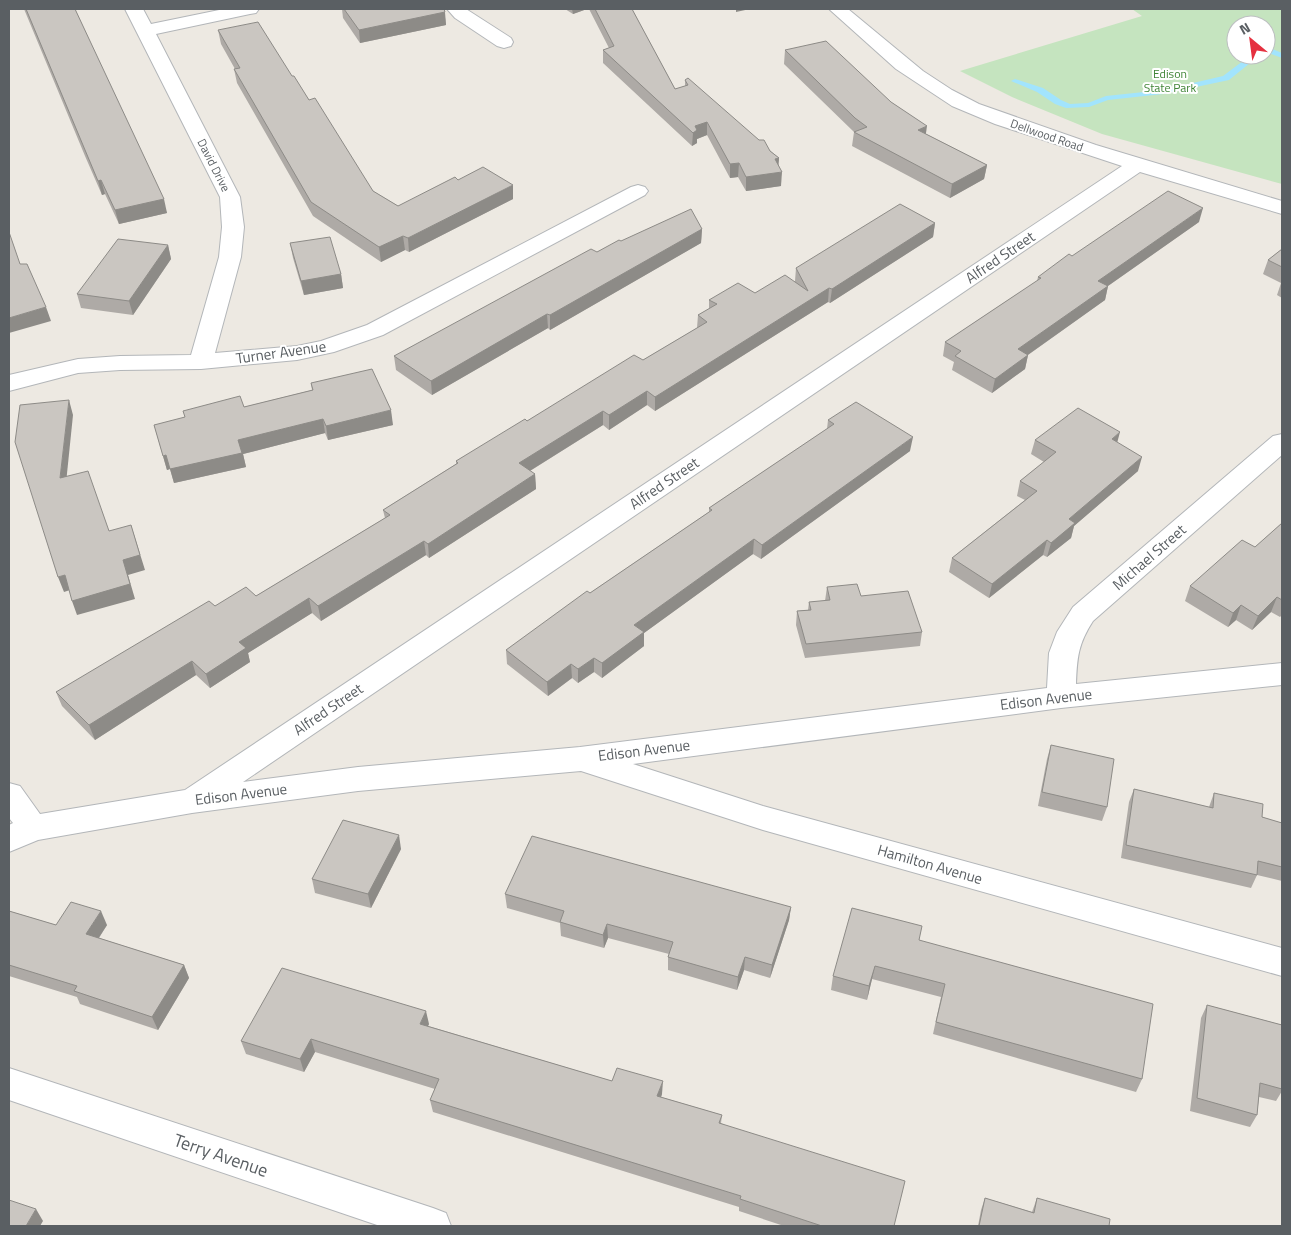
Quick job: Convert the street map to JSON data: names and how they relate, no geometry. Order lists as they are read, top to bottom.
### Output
{
  "streets": {
    "street": [
      "Dellwood Road",
      "David Drive",
      "Alfred Street",
      "Turner Avenue",
      "Michael Street",
      "Edison Avenue",
      "Hamilton Avenue",
      "Terry Avenue"
    ]
  },
  "crossings": [
    ["Dellwood Road", "Alfred Street"],
    ["David Drive", "Turner Avenue"],
    ["Alfred Street", "Edison Avenue"],
    ["Michael Street", "Edison Avenue"],
    ["Edison Avenue", "Hamilton Avenue"]
  ],
  "parks": ["Edison State Park"],
  "north": "top left"
}
